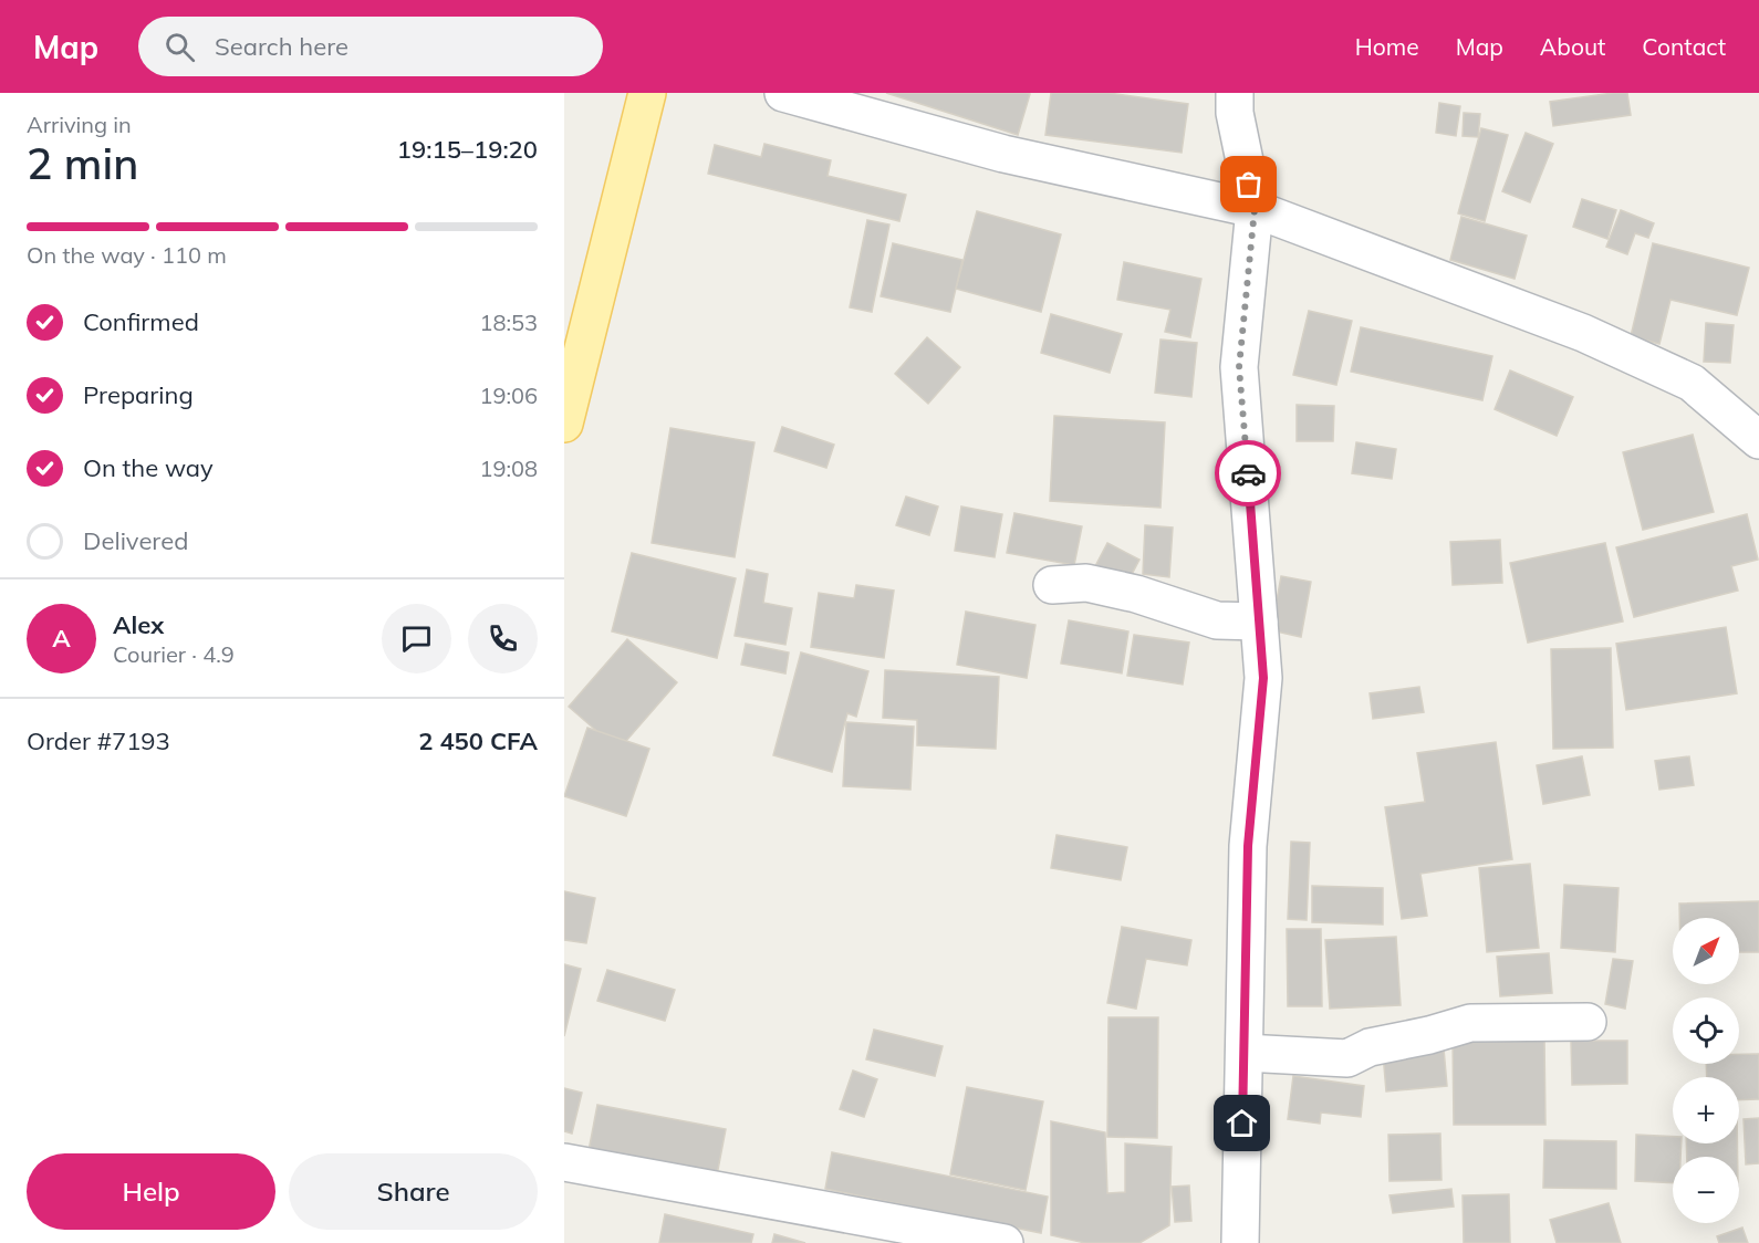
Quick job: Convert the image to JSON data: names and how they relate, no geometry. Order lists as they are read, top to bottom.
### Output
{
  "north": "top right",
  "page": {
    "header": "Map",
    "search": "Search here",
    "nav": [
      "Home",
      "Map",
      "About",
      "Contact"
    ],
    "heading": ["2 min", "Arriving in", "19:15–19:20"],
    "panel": [
      "Alex",
      "Courier · 4.9",
      "Order #7193",
      "2 450 CFA"
    ],
    "bar": "On the way · 110 m",
    "list": [
      ["Confirmed", "18:53"],
      ["Preparing", "19:06"],
      ["On the way", "19:08"],
      "Delivered"
    ],
    "round": "A",
    "map_buttons": ["+", "−"],
    "buttons": ["Help", "Share"]
  }
}
